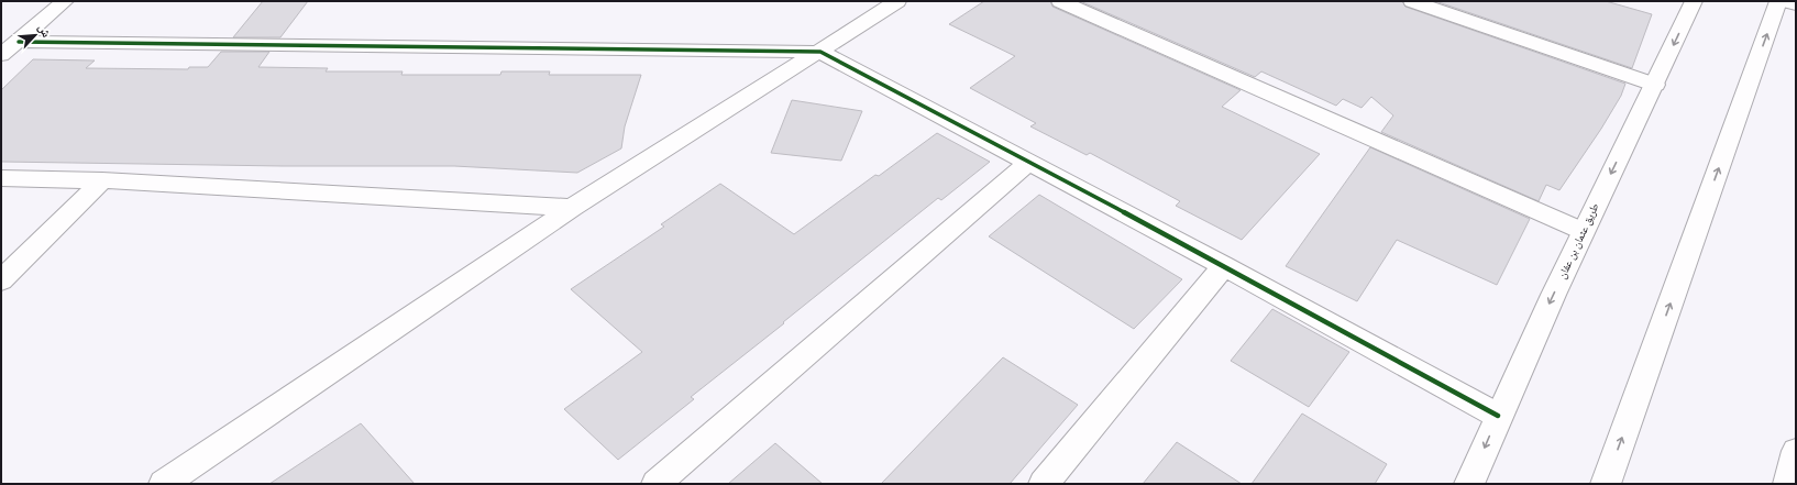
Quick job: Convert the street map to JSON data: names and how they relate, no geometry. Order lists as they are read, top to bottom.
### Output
{
  "streets": {
    "street": ["طريق عثمان بن عفان"]
  },
  "north": "top right"
}
